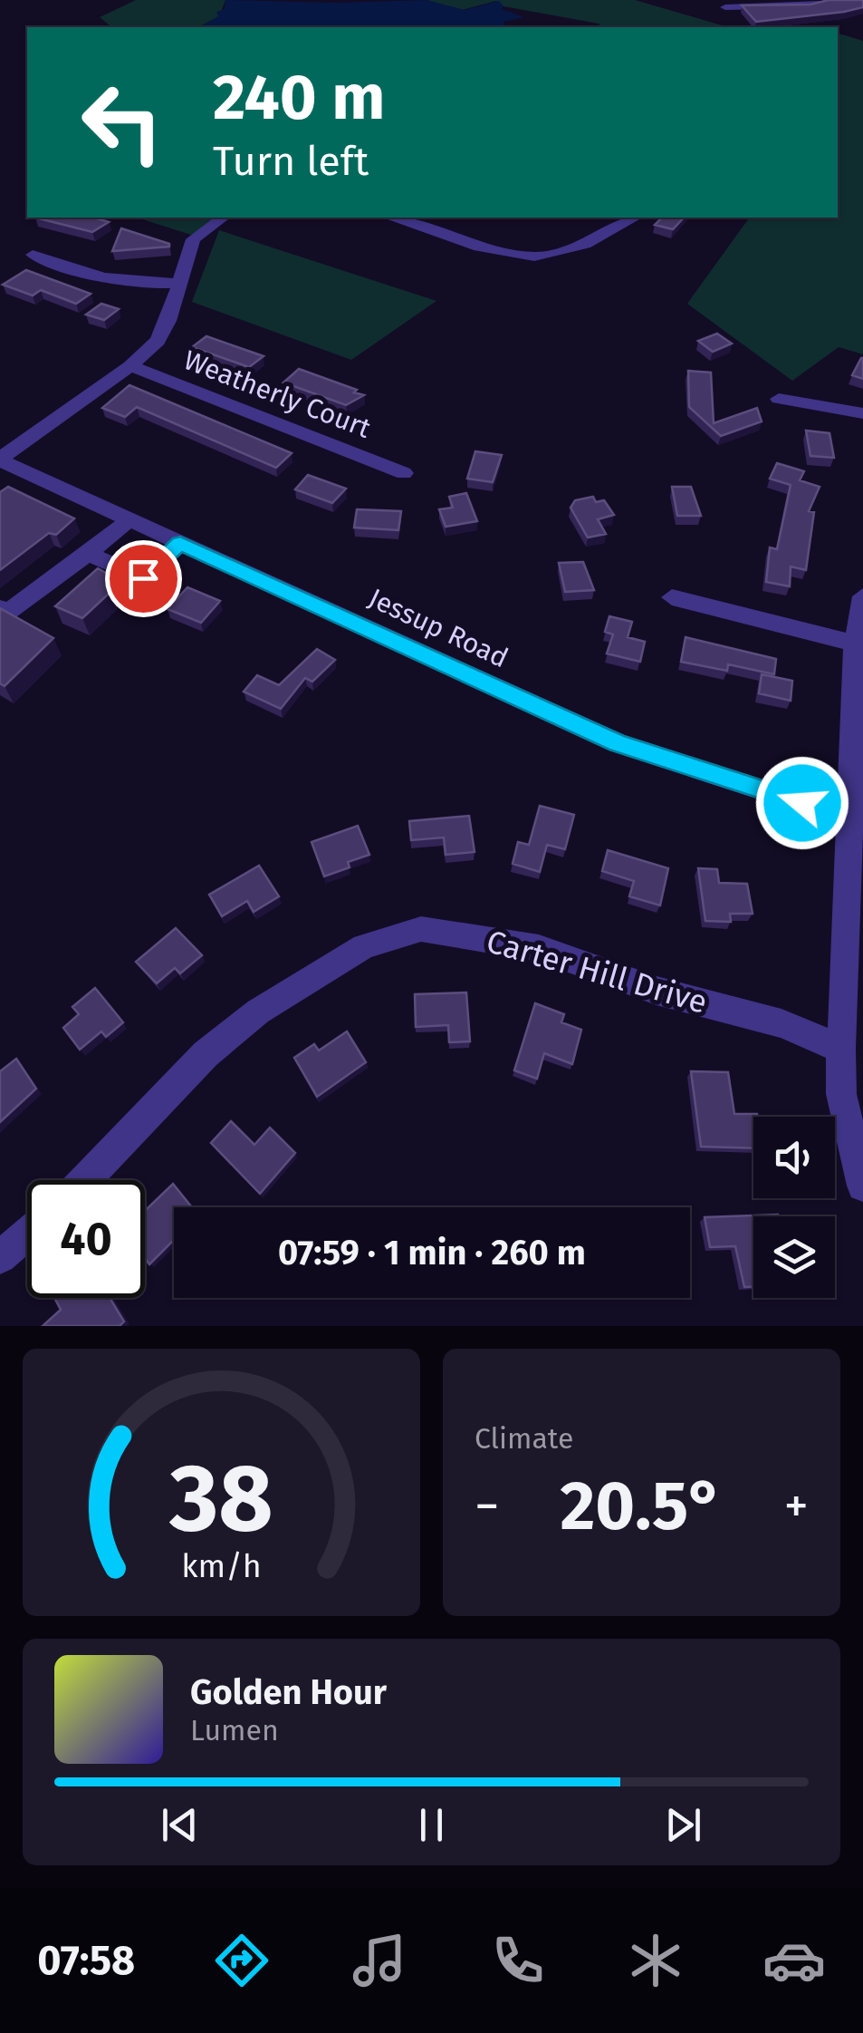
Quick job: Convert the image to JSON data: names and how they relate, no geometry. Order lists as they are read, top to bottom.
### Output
{
  "streets": {
    "street": ["Weatherly Court", "Jessup Road", "Carter Hill Drive"]
  },
  "page": {
    "turn": ["240 m", "Turn left"],
    "limit": "40",
    "trip": "07:59 · 1 min · 260 m",
    "tile": "Climate",
    "heat": ["−", "20.5°", "+"],
    "song": ["Golden Hour", "Lumen"],
    "tabs": "07:58",
    "gauge": ["38", "km/h"]
  }
}
